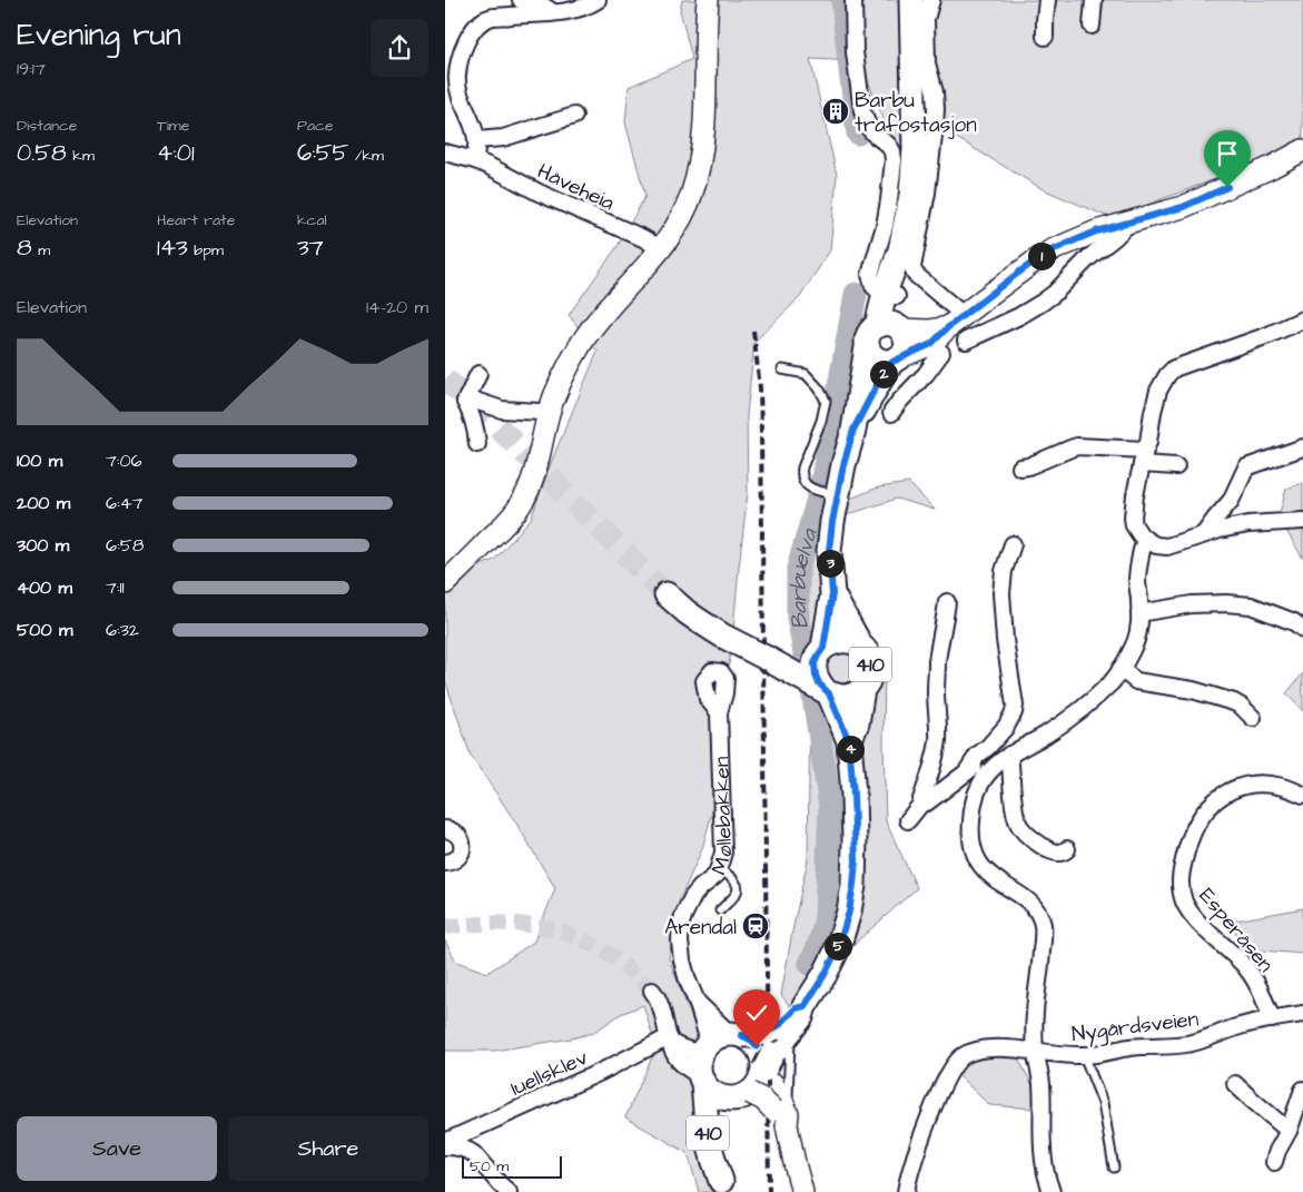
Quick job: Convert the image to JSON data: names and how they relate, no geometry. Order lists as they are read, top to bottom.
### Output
{
  "streets": {
    "main road": ["410"],
    "street": [
      "Håveheia",
      "Møllebakken",
      "Esperåsen",
      "Nygårdsveien",
      "Iuellsklev"
    ]
  },
  "crossings": [
    ["410", "Møllebakken"],
    ["Esperåsen", "Nygårdsveien"]
  ],
  "water": ["Barbuelva"],
  "places": {
    "building": ["Barbu trafostasjon"],
    "station": ["Arendal"]
  },
  "scale_bar": "50 m",
  "page": {
    "heading": ["Evening run", "19:17"],
    "stats": [
      ["Distance", "0.58 km"],
      ["Time", "4:01"],
      ["Pace", "6:55 /km"],
      ["Elevation", "8 m"],
      ["Heart rate", "143 bpm"],
      ["kcal", "37"]
    ],
    "pins": [
      "1",
      "2",
      "3",
      "4",
      "5"
    ],
    "chart": ["Elevation", "14–20 m"],
    "list": [
      {
        "name": "100 m",
        "note": "7:06"
      },
      {
        "name": "200 m",
        "note": "6:47"
      },
      {
        "name": "300 m",
        "note": "6:58"
      },
      {
        "name": "400 m",
        "note": "7:11"
      },
      {
        "name": "500 m",
        "note": "6:32"
      }
    ],
    "buttons": ["Save", "Share"],
    "scale": "50 m"
  }
}
